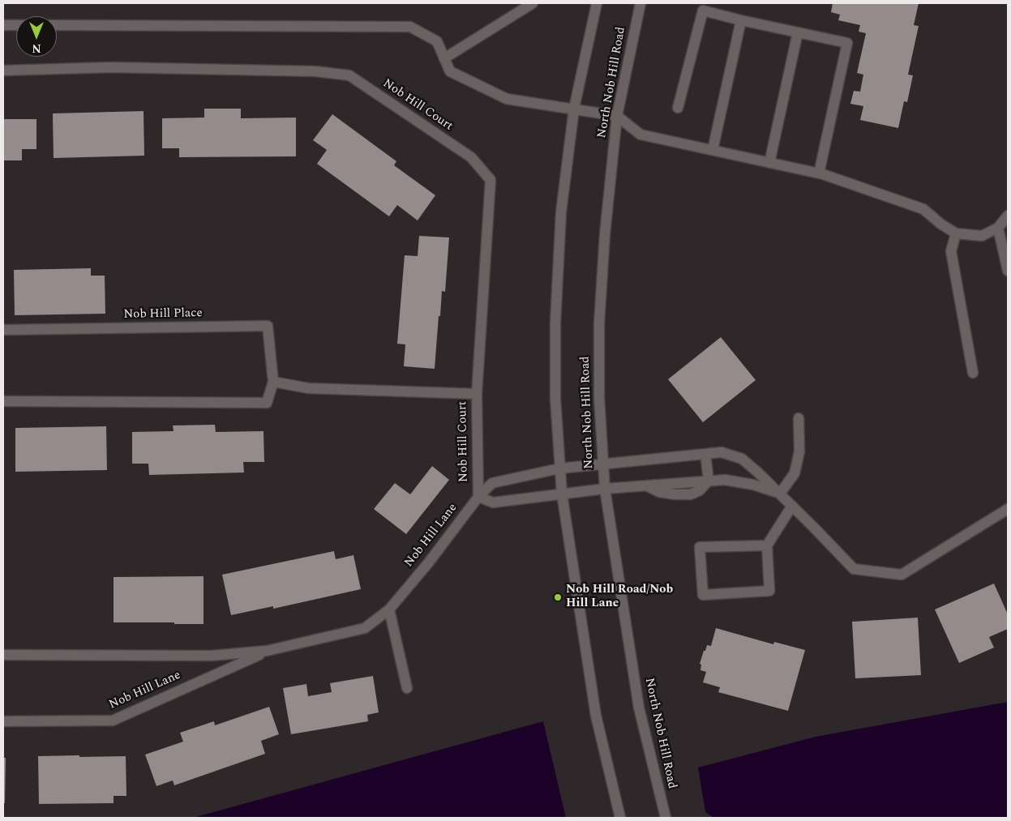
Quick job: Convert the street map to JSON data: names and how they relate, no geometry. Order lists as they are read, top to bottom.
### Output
{
  "streets": {
    "street": [
      "North Nob Hill Road",
      "Nob Hill Court",
      "Nob Hill Place",
      "Nob Hill Lane"
    ]
  },
  "crossings": [
    ["North Nob Hill Road", "Nob Hill Lane"],
    ["Nob Hill Court", "Nob Hill Lane"]
  ],
  "places": ["Nob Hill Road/Nob Hill Lane"],
  "north": "bottom"
}
